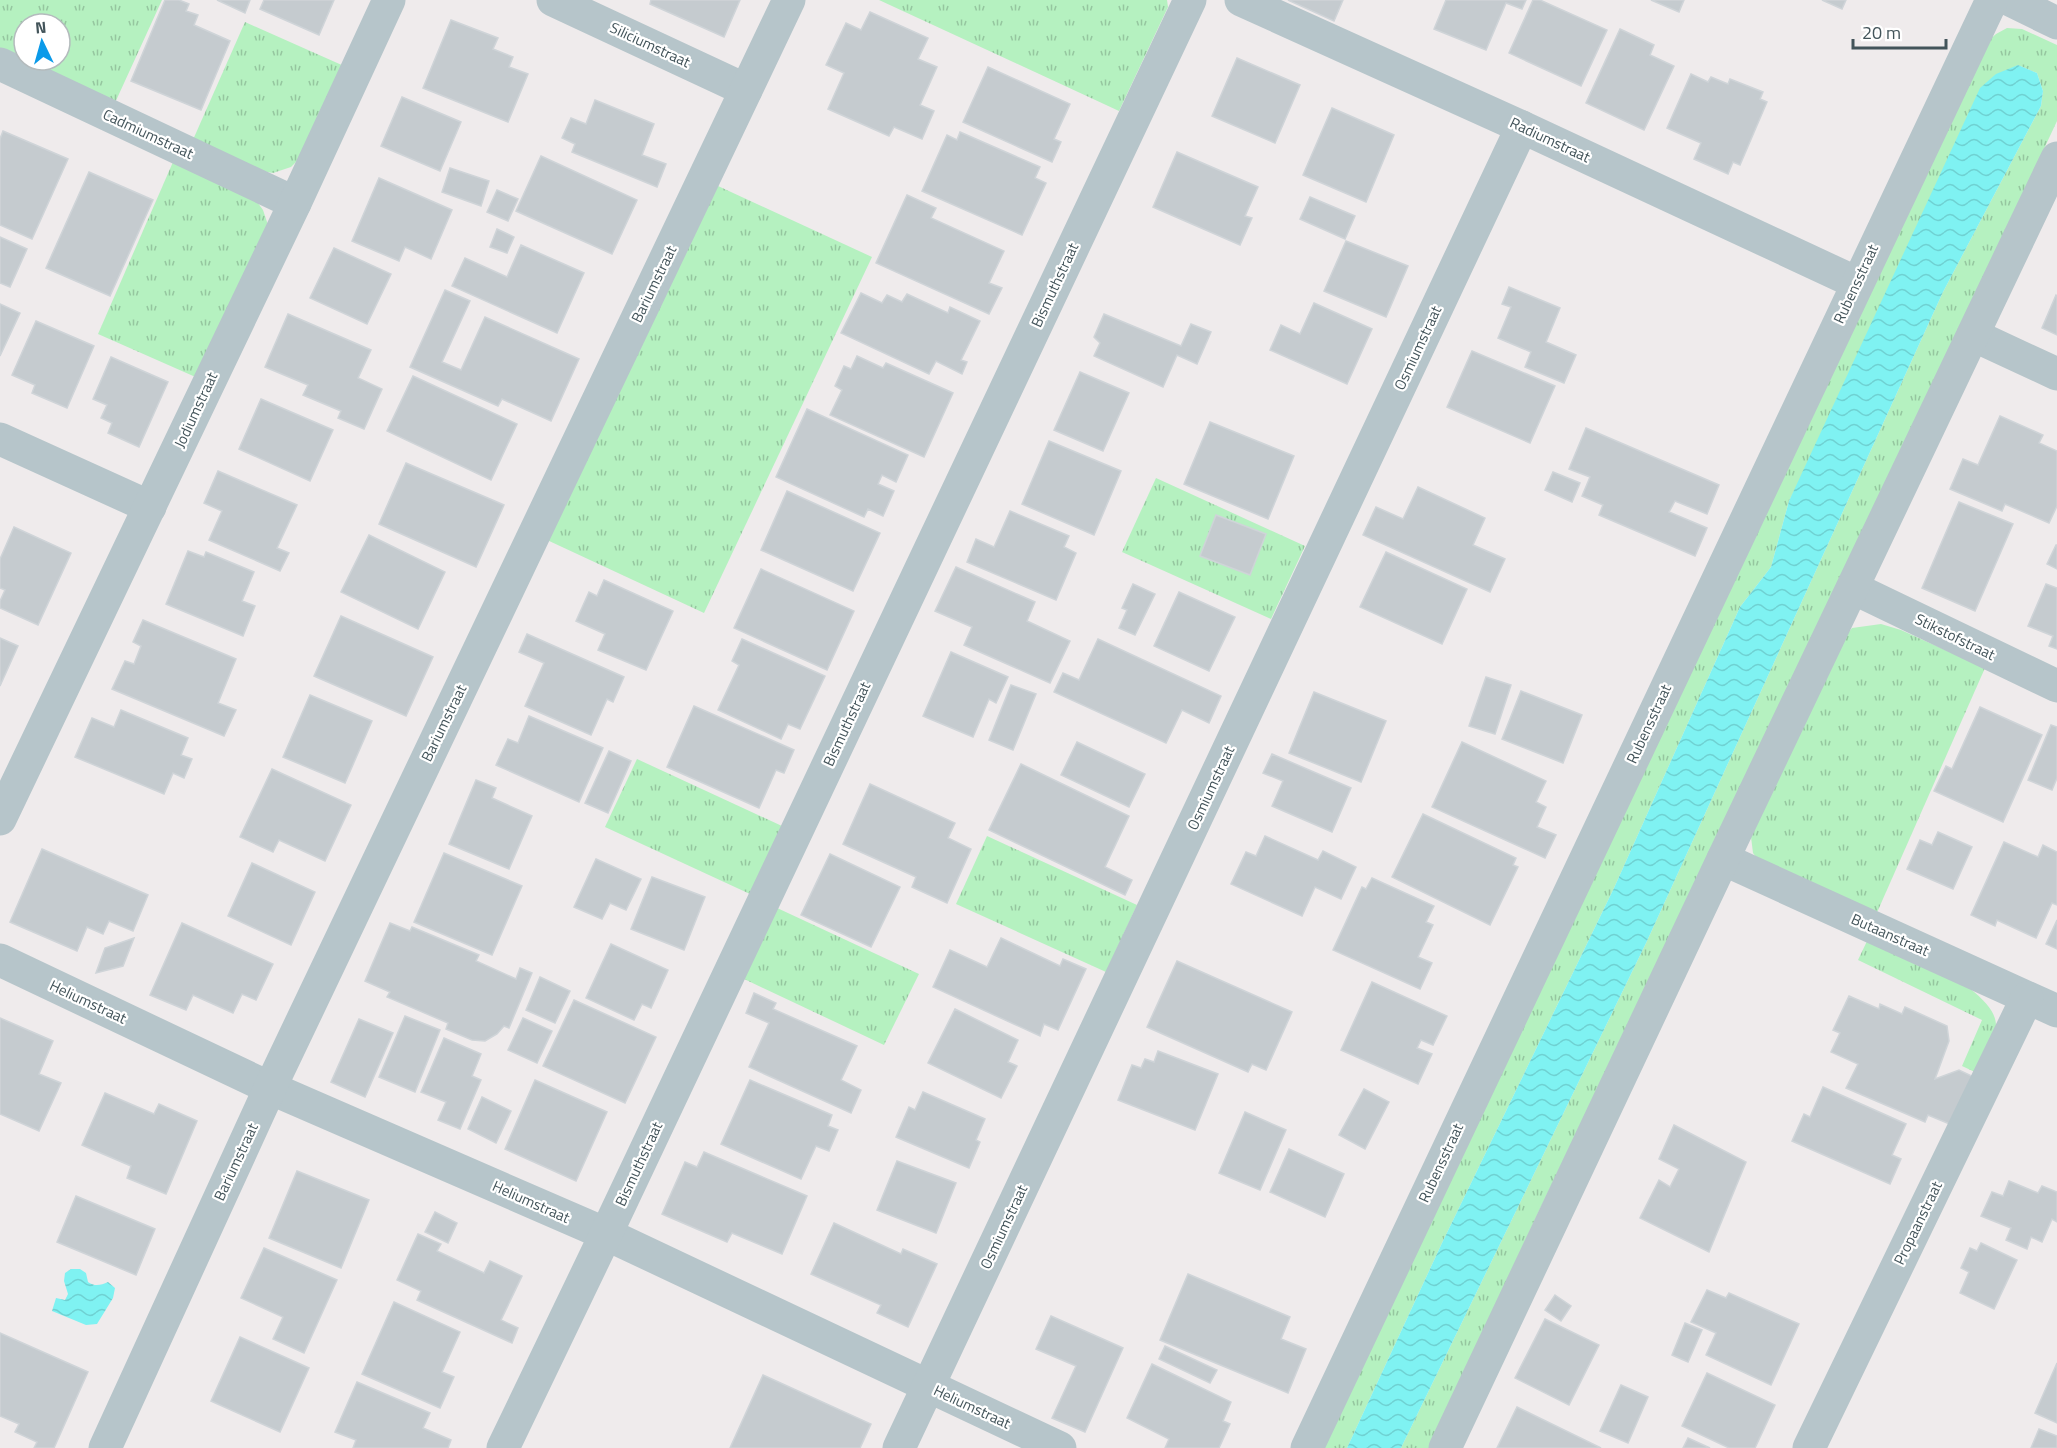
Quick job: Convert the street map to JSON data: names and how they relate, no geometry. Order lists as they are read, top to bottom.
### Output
{
  "streets": {
    "street": [
      "Siliciumstraat",
      "Cadmiumstraat",
      "Radiumstraat",
      "Bariumstraat",
      "Rubensstraat",
      "Bismuthstraat",
      "Osmiumstraat",
      "Jodiumstraat",
      "Stikstofstraat",
      "Butaanstraat",
      "Heliumstraat",
      "Propaanstraat"
    ]
  },
  "crossings": [
    ["Siliciumstraat", "Bariumstraat"],
    ["Cadmiumstraat", "Jodiumstraat"],
    ["Radiumstraat", "Rubensstraat"],
    ["Radiumstraat", "Osmiumstraat"],
    ["Bariumstraat", "Heliumstraat"],
    ["Bismuthstraat", "Heliumstraat"],
    ["Osmiumstraat", "Heliumstraat"],
    ["Butaanstraat", "Propaanstraat"]
  ],
  "scale_bar": "20 m",
  "north": "top"
}
